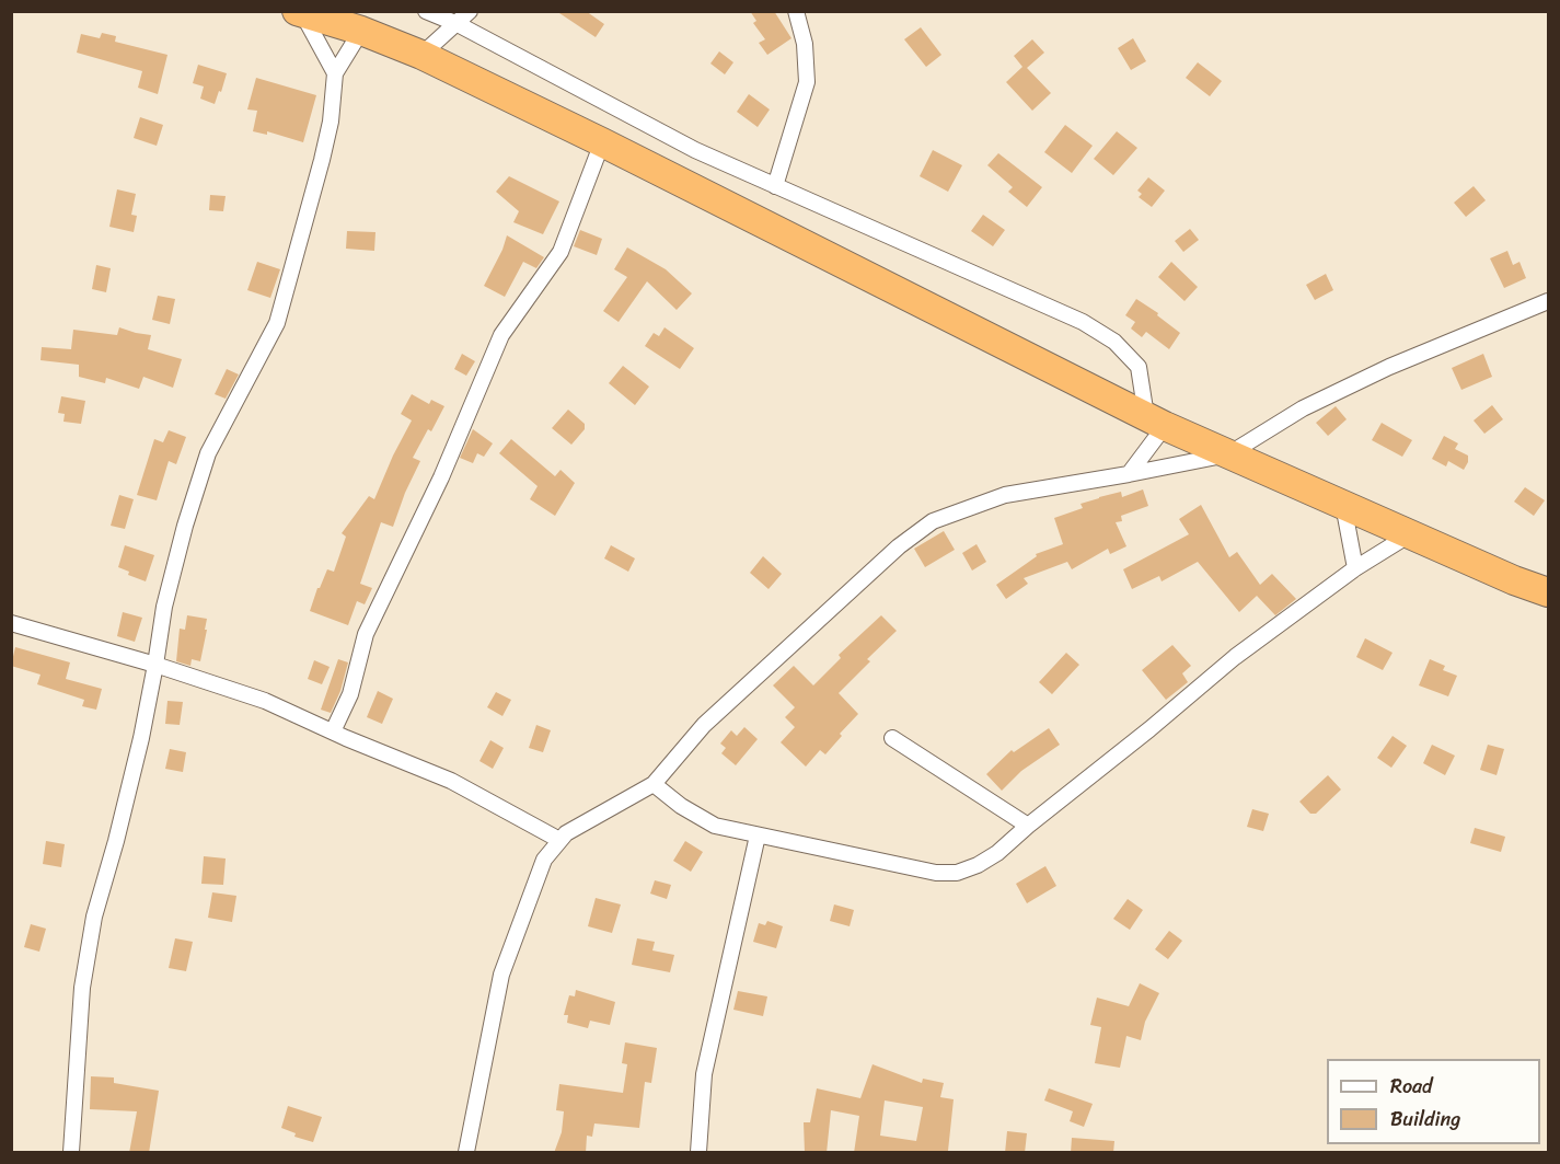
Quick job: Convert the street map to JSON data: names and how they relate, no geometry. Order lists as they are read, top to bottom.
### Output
{
  "legend": ["Road", "Building"]
}
